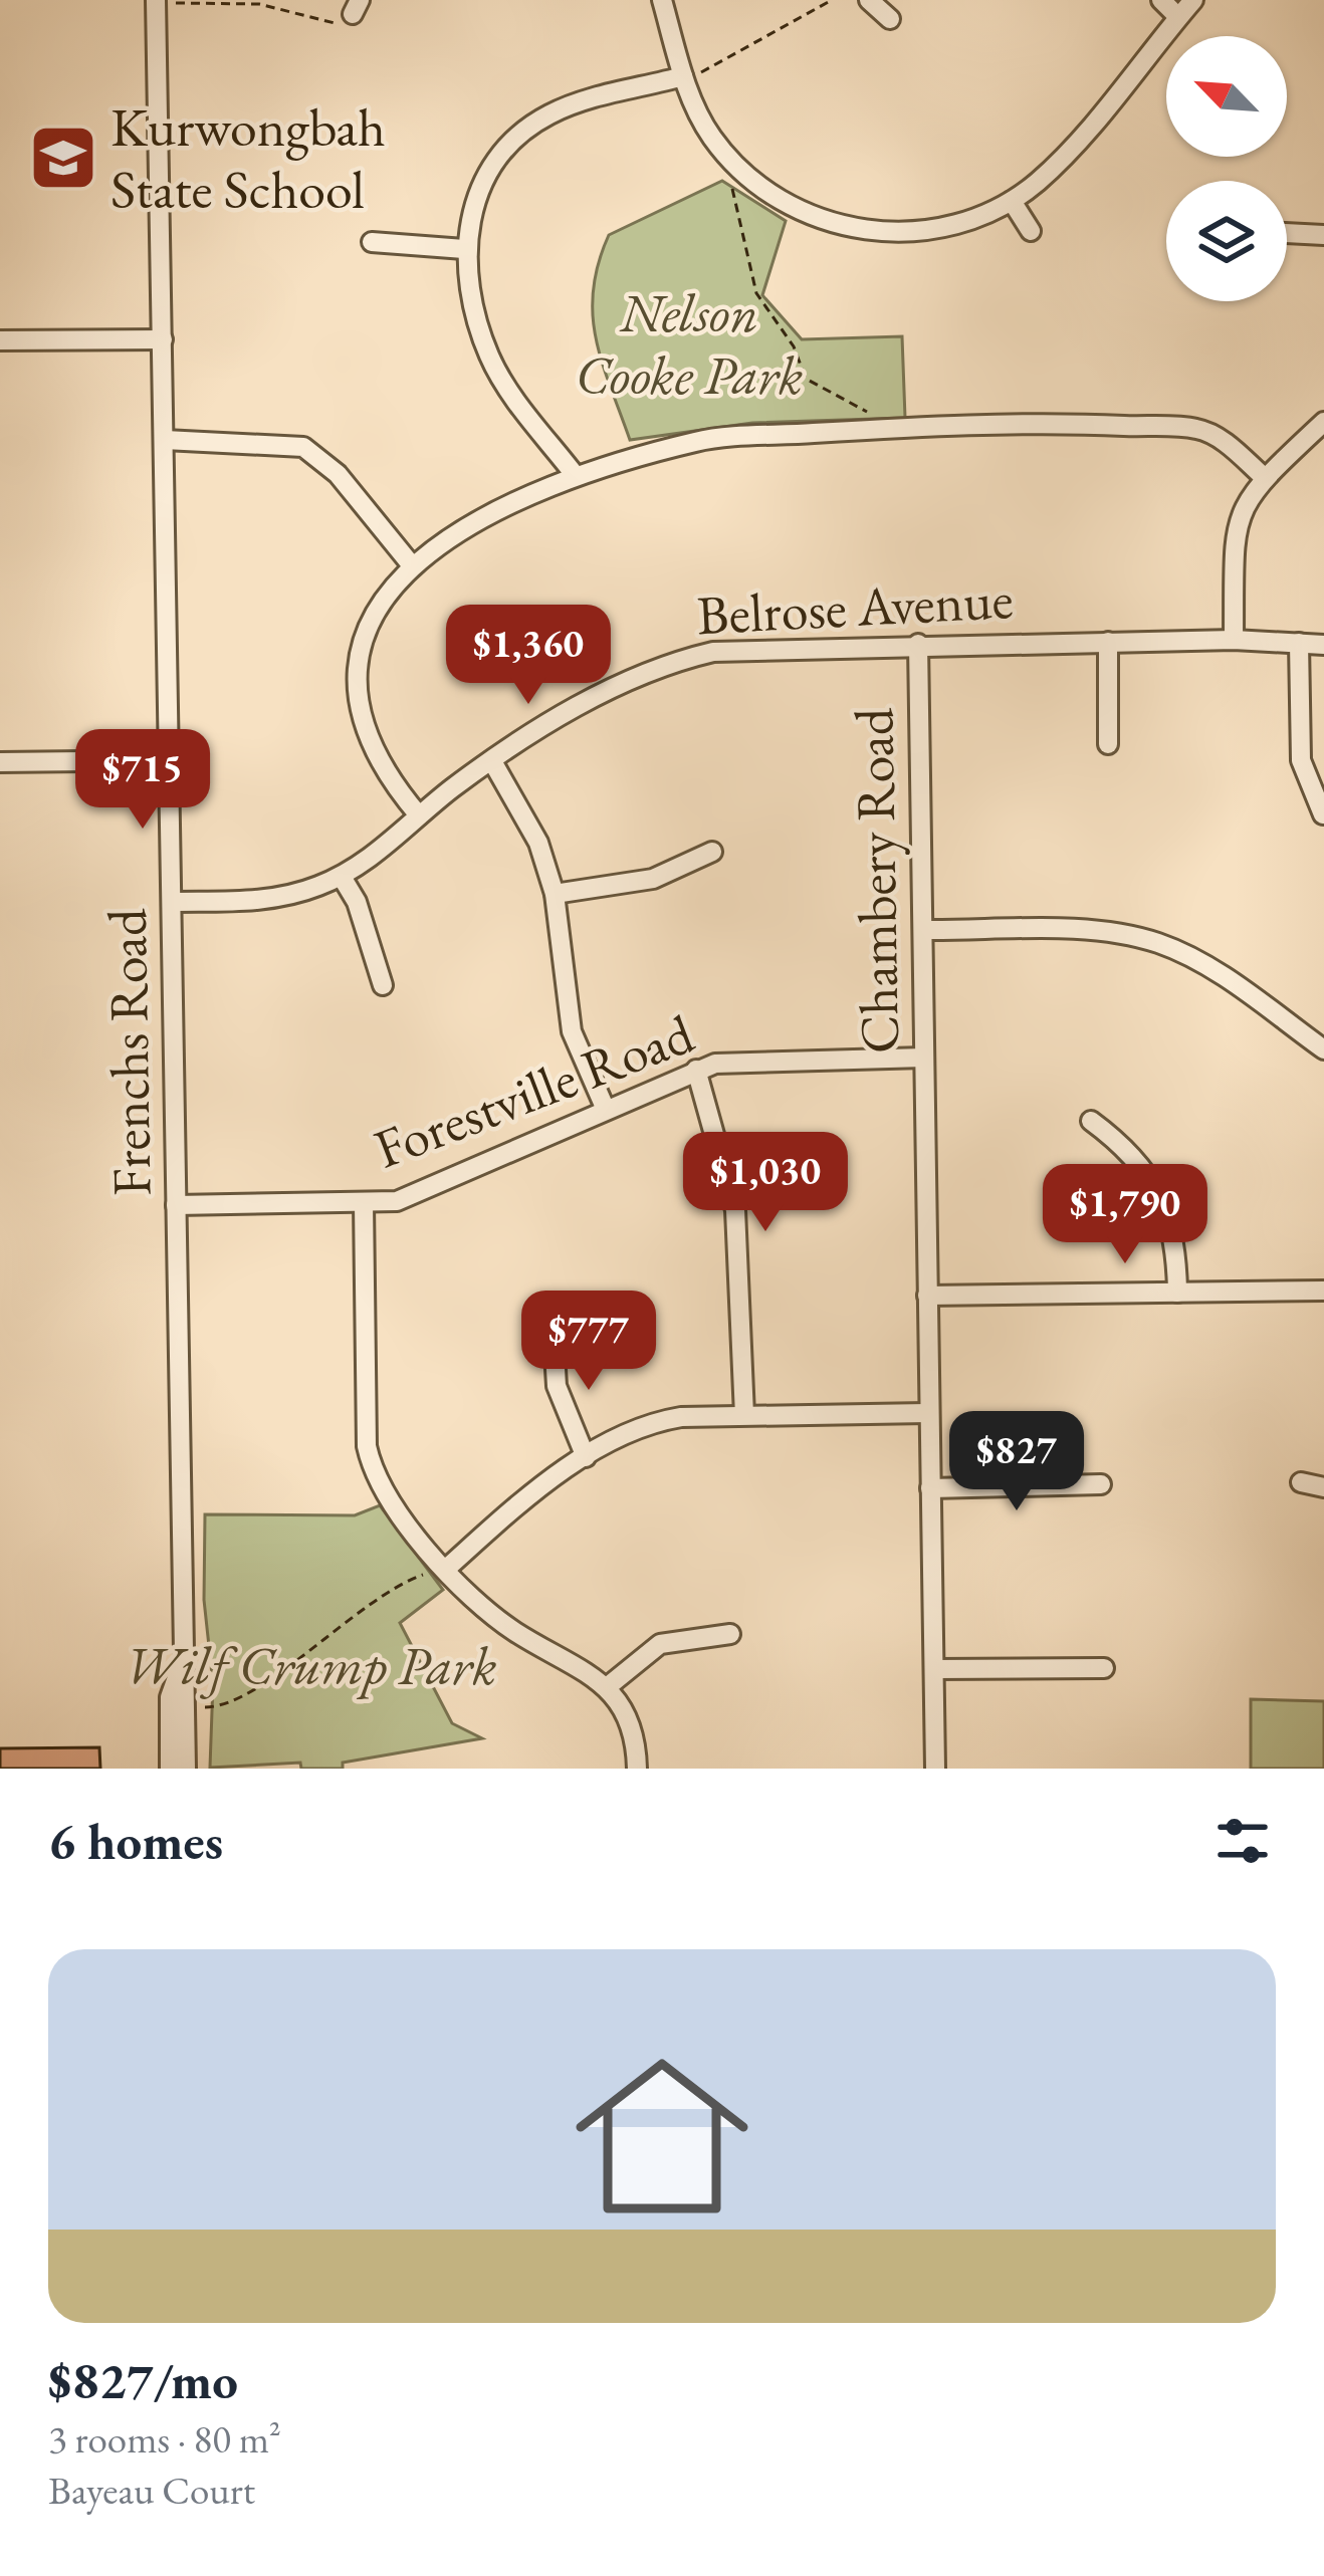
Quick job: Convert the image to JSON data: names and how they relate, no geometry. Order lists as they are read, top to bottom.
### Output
{
  "streets": {
    "street": [
      "Belrose Avenue",
      "Chambery Road",
      "Frenchs Road",
      "Forestville Road"
    ]
  },
  "crossings": [
    ["Belrose Avenue", "Chambery Road"],
    ["Belrose Avenue", "Frenchs Road"],
    ["Chambery Road", "Forestville Road"],
    ["Frenchs Road", "Forestville Road"]
  ],
  "parks": ["Nelson Cooke Park", "Wilf Crump Park"],
  "places": {
    "school or university": ["Kurwongbah State School"]
  },
  "north": "top left",
  "page": {
    "price": [
      "$1,360",
      "$715",
      "$1,030",
      "$1,790",
      "$777",
      "$827"
    ],
    "heading": "6 homes",
    "list": [
      {
        "name": "$827/mo",
        "note": "3 rooms · 80 m² · Bayeau Court"
      }
    ]
  }
}
